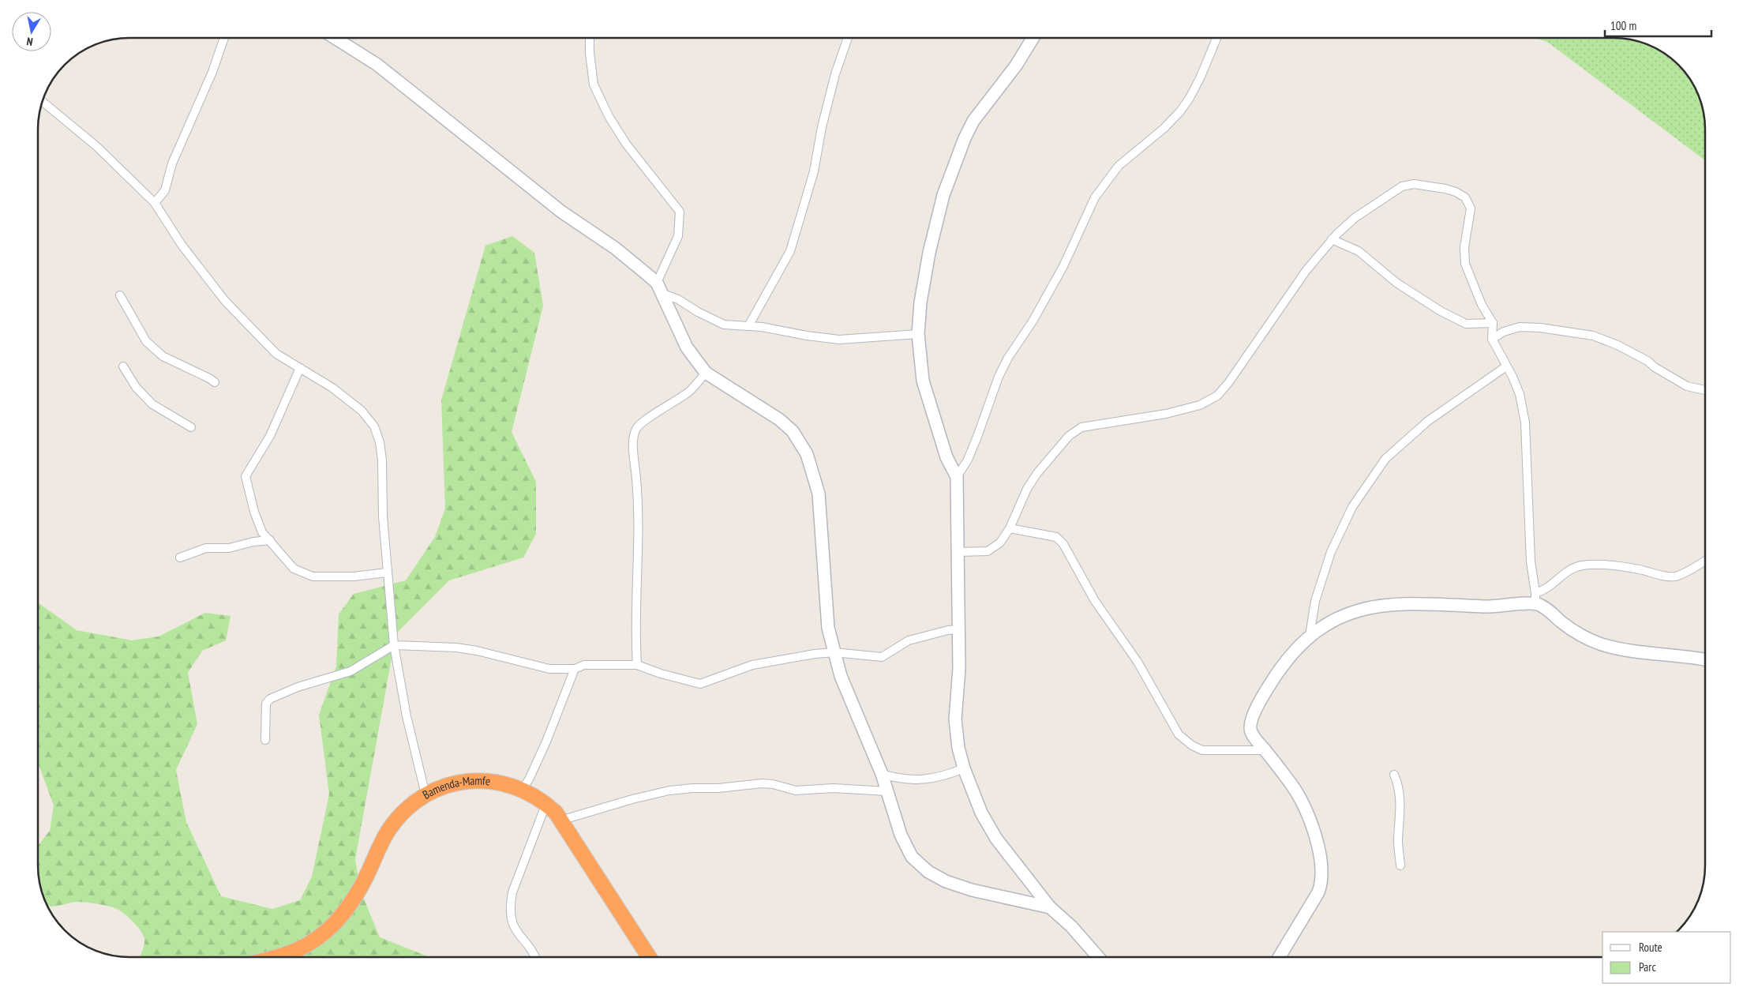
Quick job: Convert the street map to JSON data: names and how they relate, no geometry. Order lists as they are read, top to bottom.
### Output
{
  "streets": {
    "highway": ["Bamenda-Mamfe"]
  },
  "legend": ["Route", "Parc"],
  "scale_bar": "100 m",
  "north": "bottom"
}
